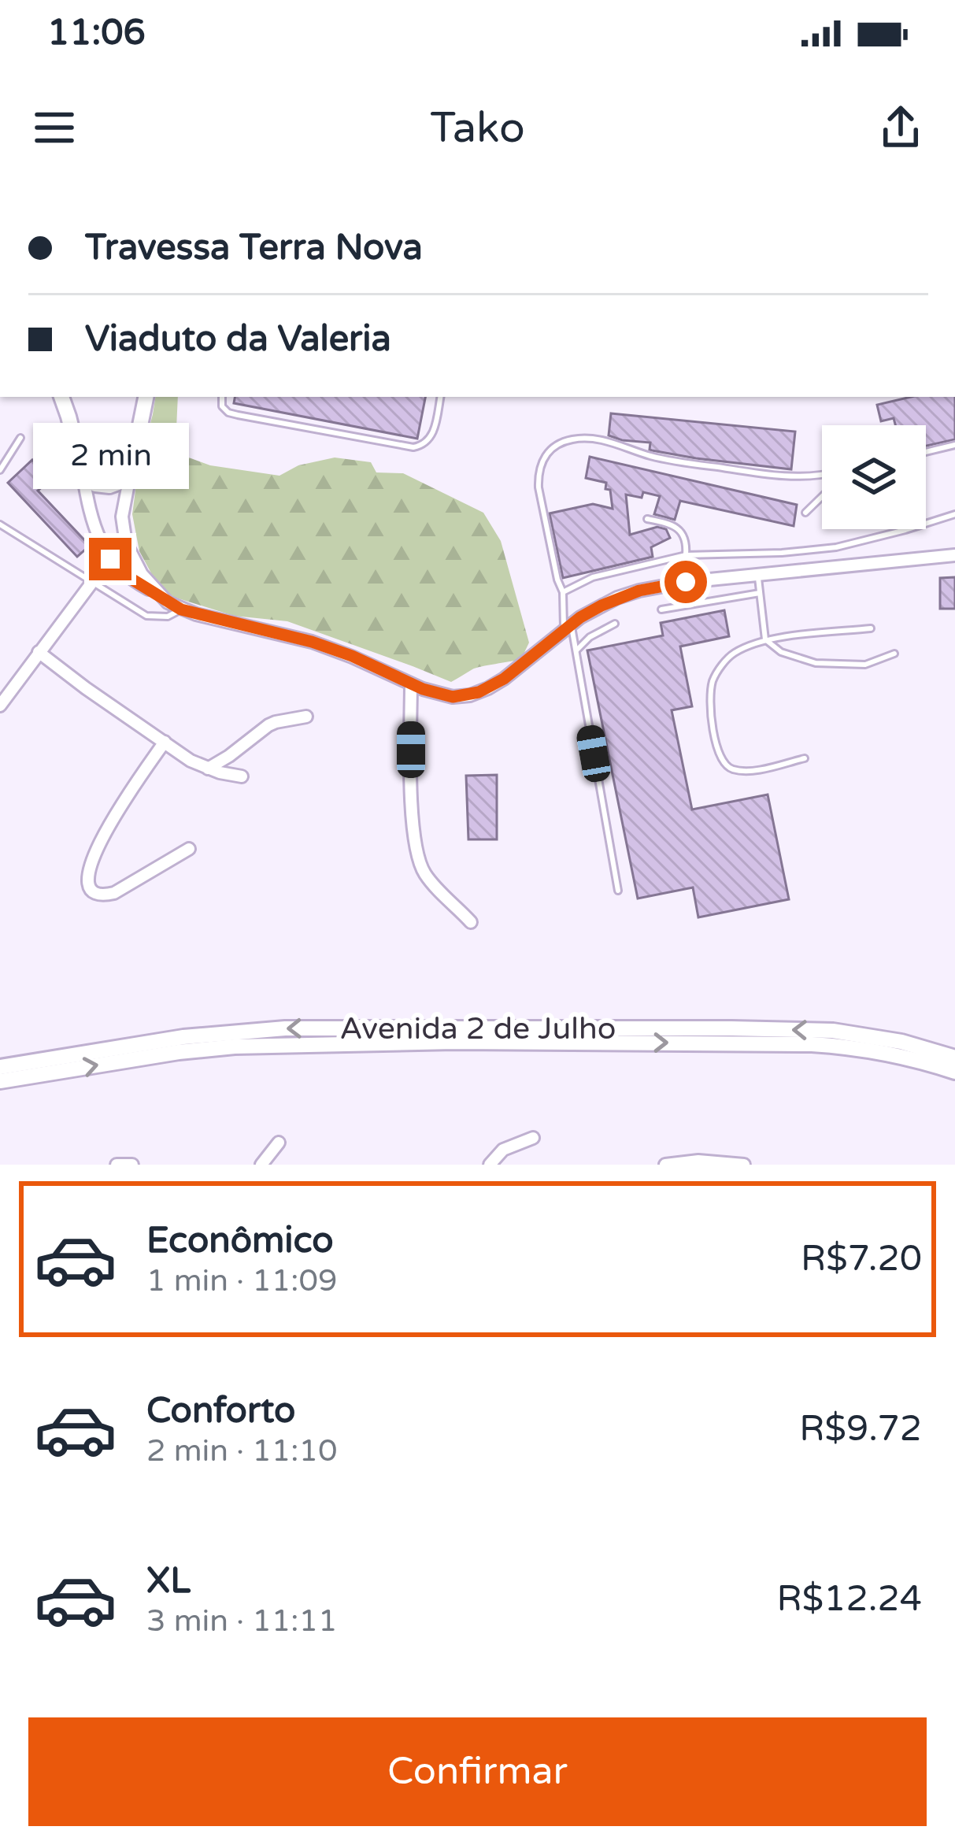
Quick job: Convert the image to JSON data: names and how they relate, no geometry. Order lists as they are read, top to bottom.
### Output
{
  "streets": {
    "main road": ["Avenida 2 de Julho"]
  },
  "page": {
    "status": "11:06",
    "header": "Tako",
    "banner": ["Travessa Terra Nova", "Viaduto da Valeria"],
    "bubble": "2 min",
    "list": [
      {
        "name": "Econômico",
        "note": "1 min · 11:09",
        "value": "R$7.20"
      },
      {
        "name": "Conforto",
        "note": "2 min · 11:10",
        "value": "R$9.72"
      },
      {
        "name": "XL",
        "note": "3 min · 11:11",
        "value": "R$12.24"
      }
    ],
    "buttons": "Confirmar"
  }
}
